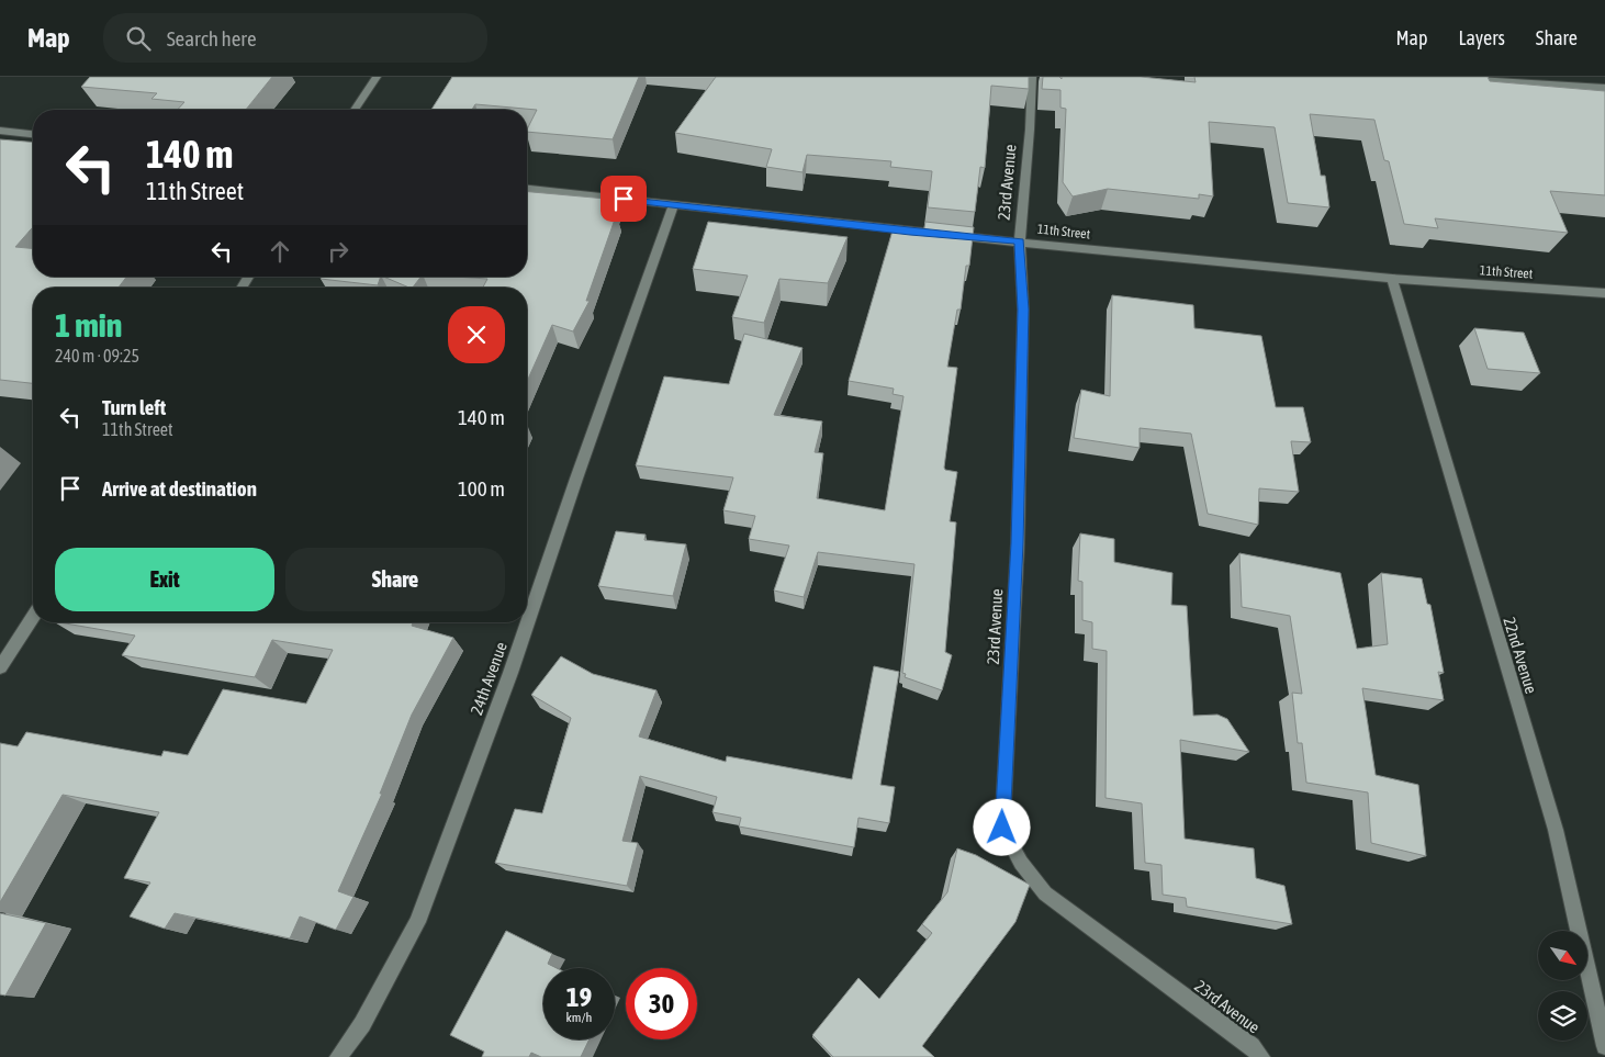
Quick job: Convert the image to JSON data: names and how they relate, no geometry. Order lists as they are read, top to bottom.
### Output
{
  "streets": {
    "street": [
      "23rd Avenue",
      "11th Street",
      "22nd Avenue",
      "24th Avenue"
    ]
  },
  "crossings": [
    ["23rd Avenue", "11th Street"],
    ["11th Street", "22nd Avenue"],
    ["11th Street", "24th Avenue"]
  ],
  "north": "bottom right",
  "page": {
    "header": "Map",
    "search": "Search here",
    "nav": ["Map", "Layers", "Share"],
    "turn": ["140 m", "11th Street"],
    "heading": ["1 min", "240 m · 09:25"],
    "list": [
      {
        "name": "Turn left",
        "note": "11th Street",
        "value": "140 m"
      },
      {
        "name": "Arrive at destination",
        "value": "100 m"
      }
    ],
    "buttons": ["Exit", "Share"],
    "speed": "19 km/h",
    "limit": "30"
  }
}
